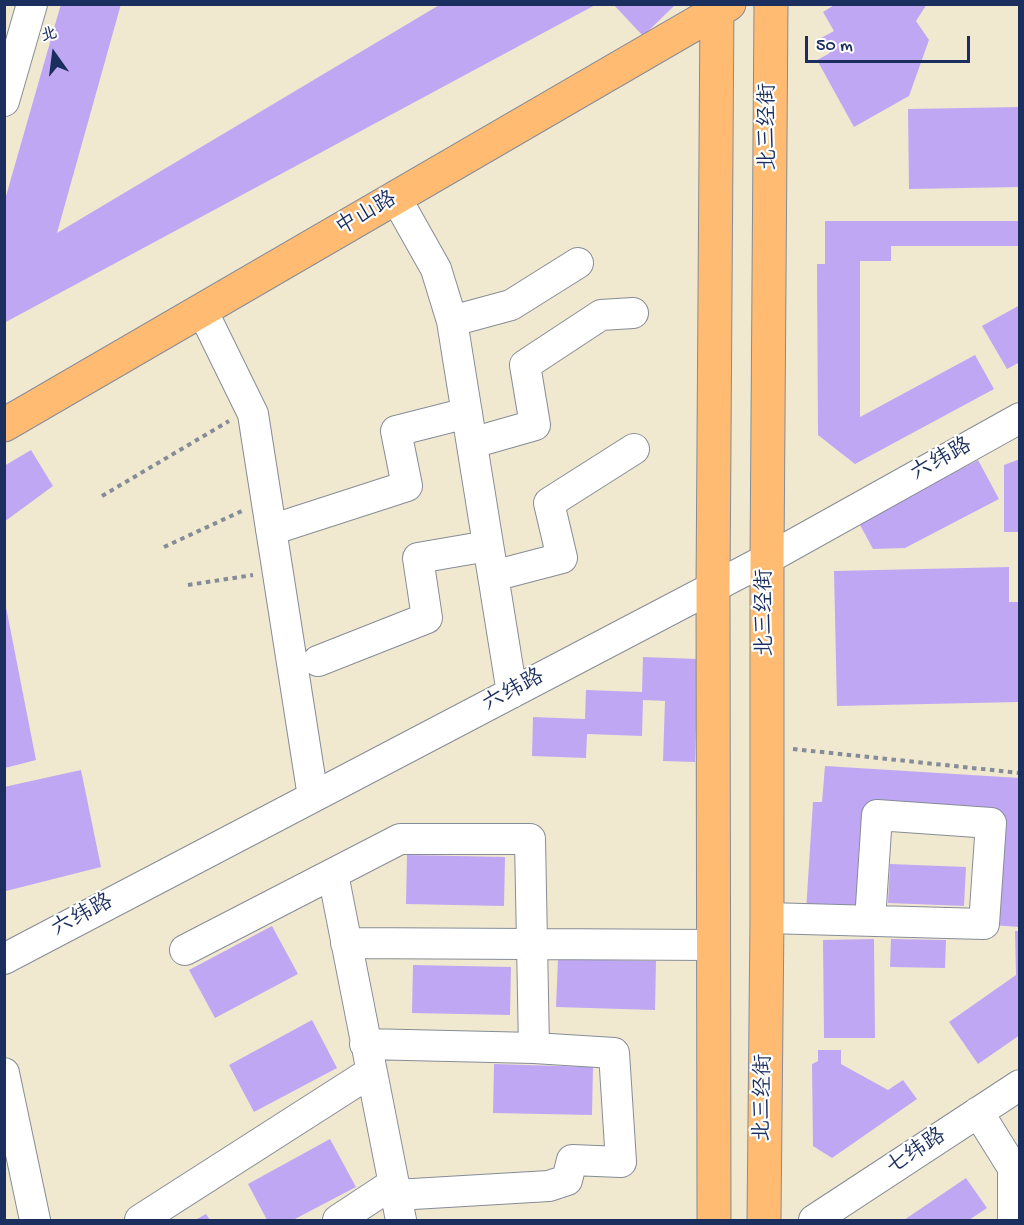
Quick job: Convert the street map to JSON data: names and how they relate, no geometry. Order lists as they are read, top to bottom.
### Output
{
  "streets": {
    "main road": ["北三经街", "中山路"],
    "street": ["六纬路", "七纬路"]
  },
  "crossings": [
    ["北三经街", "六纬路"]
  ],
  "scale_bar": "50 m",
  "north": "top"
}
